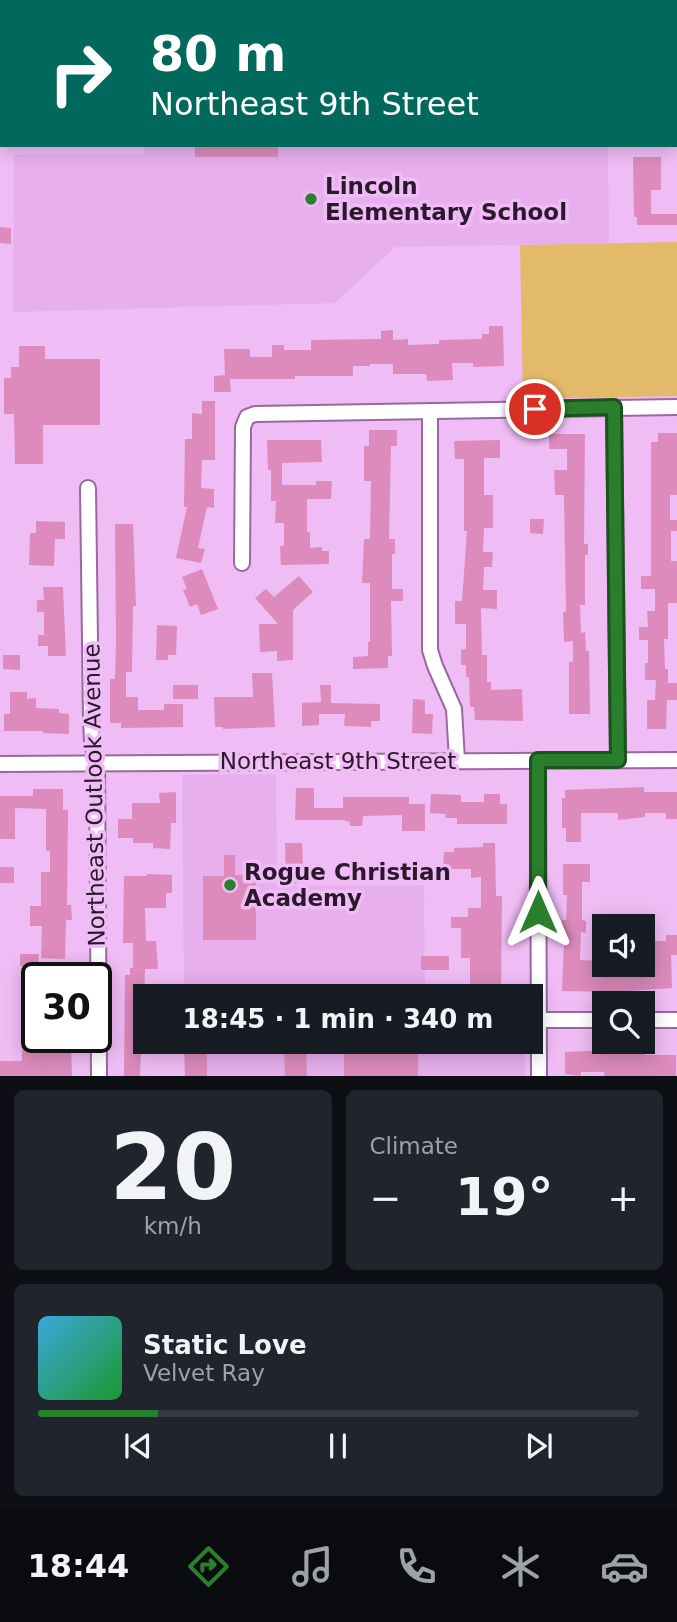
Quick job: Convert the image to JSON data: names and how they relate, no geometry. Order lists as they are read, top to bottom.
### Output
{
  "streets": {
    "street": ["Northeast 9th Street", "Northeast Outlook Avenue"]
  },
  "crossings": [
    ["Northeast 9th Street", "Northeast Outlook Avenue"]
  ],
  "places": ["Lincoln Elementary School", "Rogue Christian Academy"],
  "page": {
    "turn": ["80 m", "Northeast 9th Street"],
    "limit": "30",
    "trip": "18:45 · 1 min · 340 m",
    "tile": [
      ["20", "km/h"],
      "Climate"
    ],
    "heat": ["−", "19°", "+"],
    "song": ["Static Love", "Velvet Ray"],
    "tabs": "18:44"
  }
}
